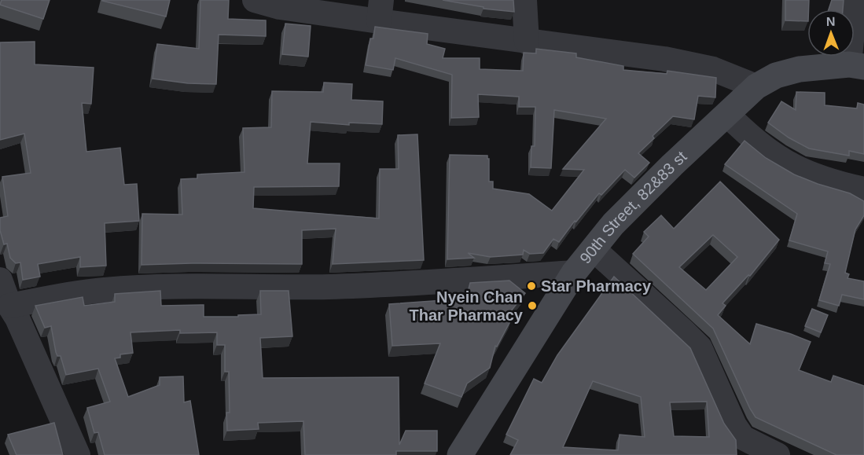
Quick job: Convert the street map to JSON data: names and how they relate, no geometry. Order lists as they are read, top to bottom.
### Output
{
  "streets": {
    "street": ["90th Street, 82&83 st"]
  },
  "places": ["Star Pharmacy", "Nyein Chan Thar Pharmacy"],
  "north": "top"
}
